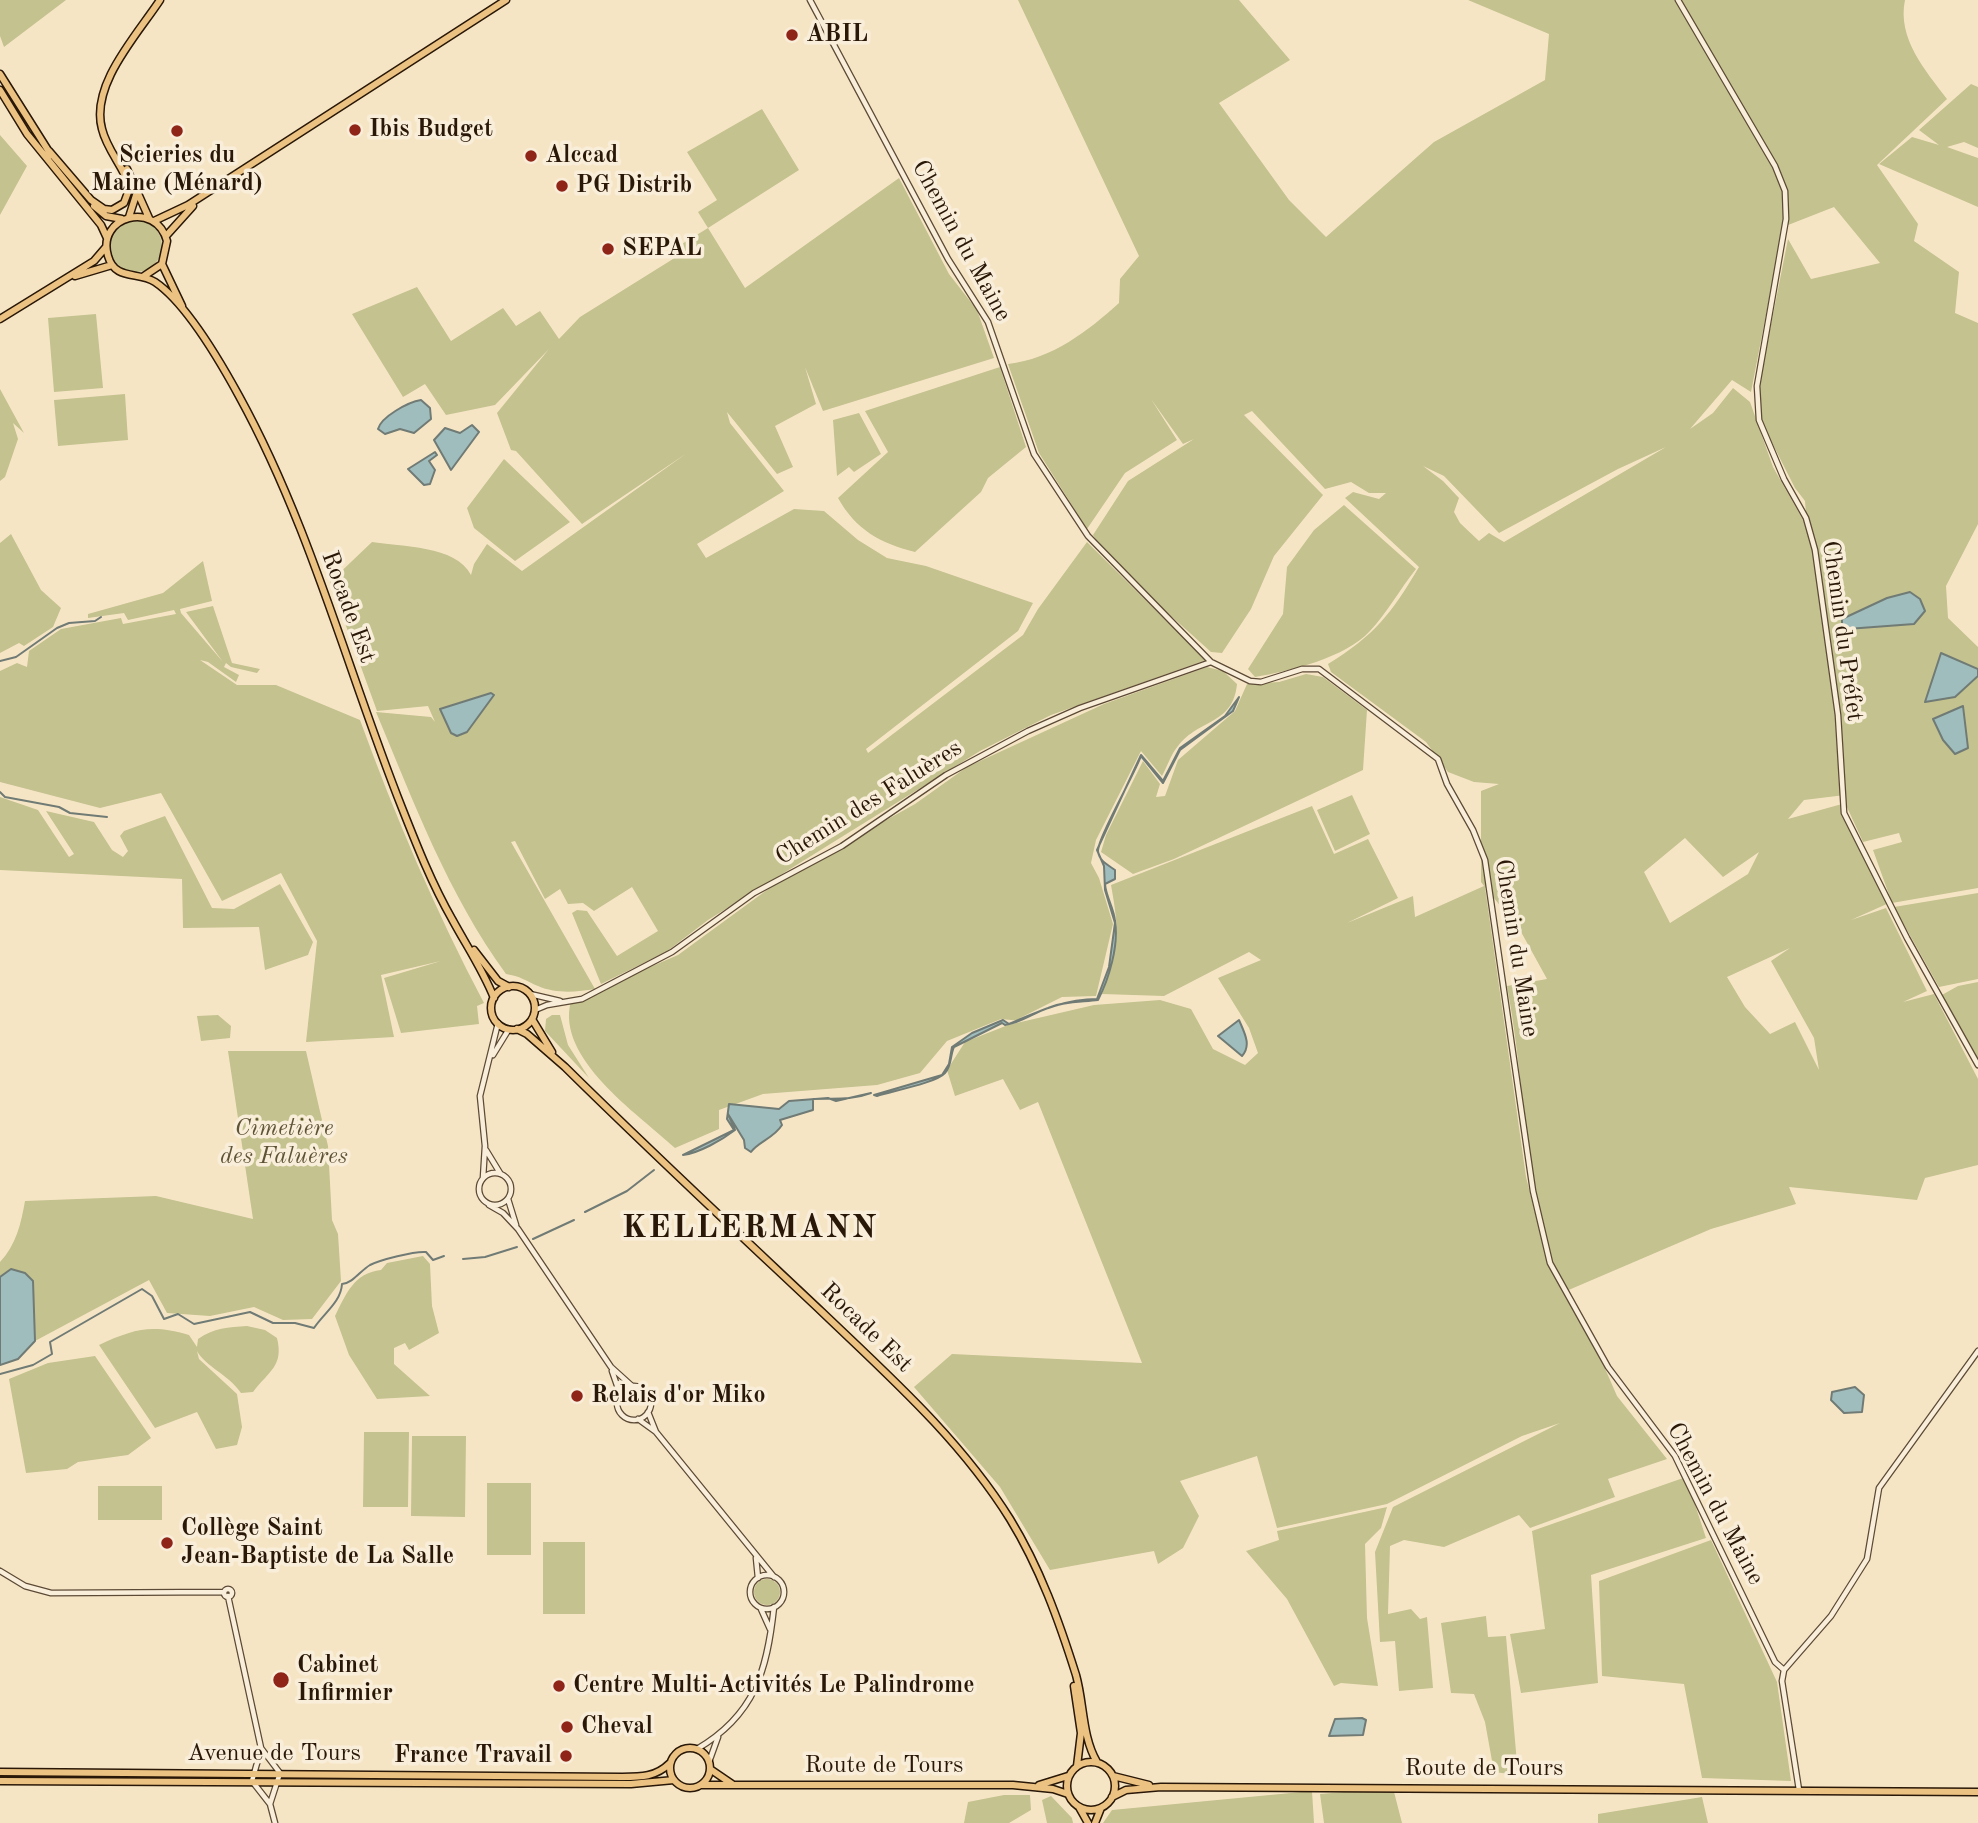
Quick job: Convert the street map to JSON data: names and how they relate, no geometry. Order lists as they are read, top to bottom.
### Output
{
  "streets": {
    "main road": ["Rocade Est", "Avenue de Tours", "Route de Tours"],
    "street": ["Chemin du Maine", "Chemin du Préfet", "Chemin des Faluères"]
  },
  "crossings": [
    ["Chemin du Maine", "Chemin des Faluères"],
    ["Rocade Est", "Chemin des Faluères"],
    ["Rocade Est", "Route de Tours"],
    ["Avenue de Tours", "Route de Tours"]
  ],
  "districts": ["KELLERMANN"],
  "parks": ["Cimetière des Faluères"],
  "places": [
    "ABIL",
    "Ibis Budget",
    "Scieries du Maine (Ménard)",
    "Alccad",
    "PG Distrib",
    "SEPAL",
    "Relais d'or Miko",
    "Collège Saint Jean-Baptiste de La Salle",
    "Cabinet Infirmier",
    "Centre Multi-Activités Le Palindrome",
    "Cheval",
    "France Travail"
  ]
}
